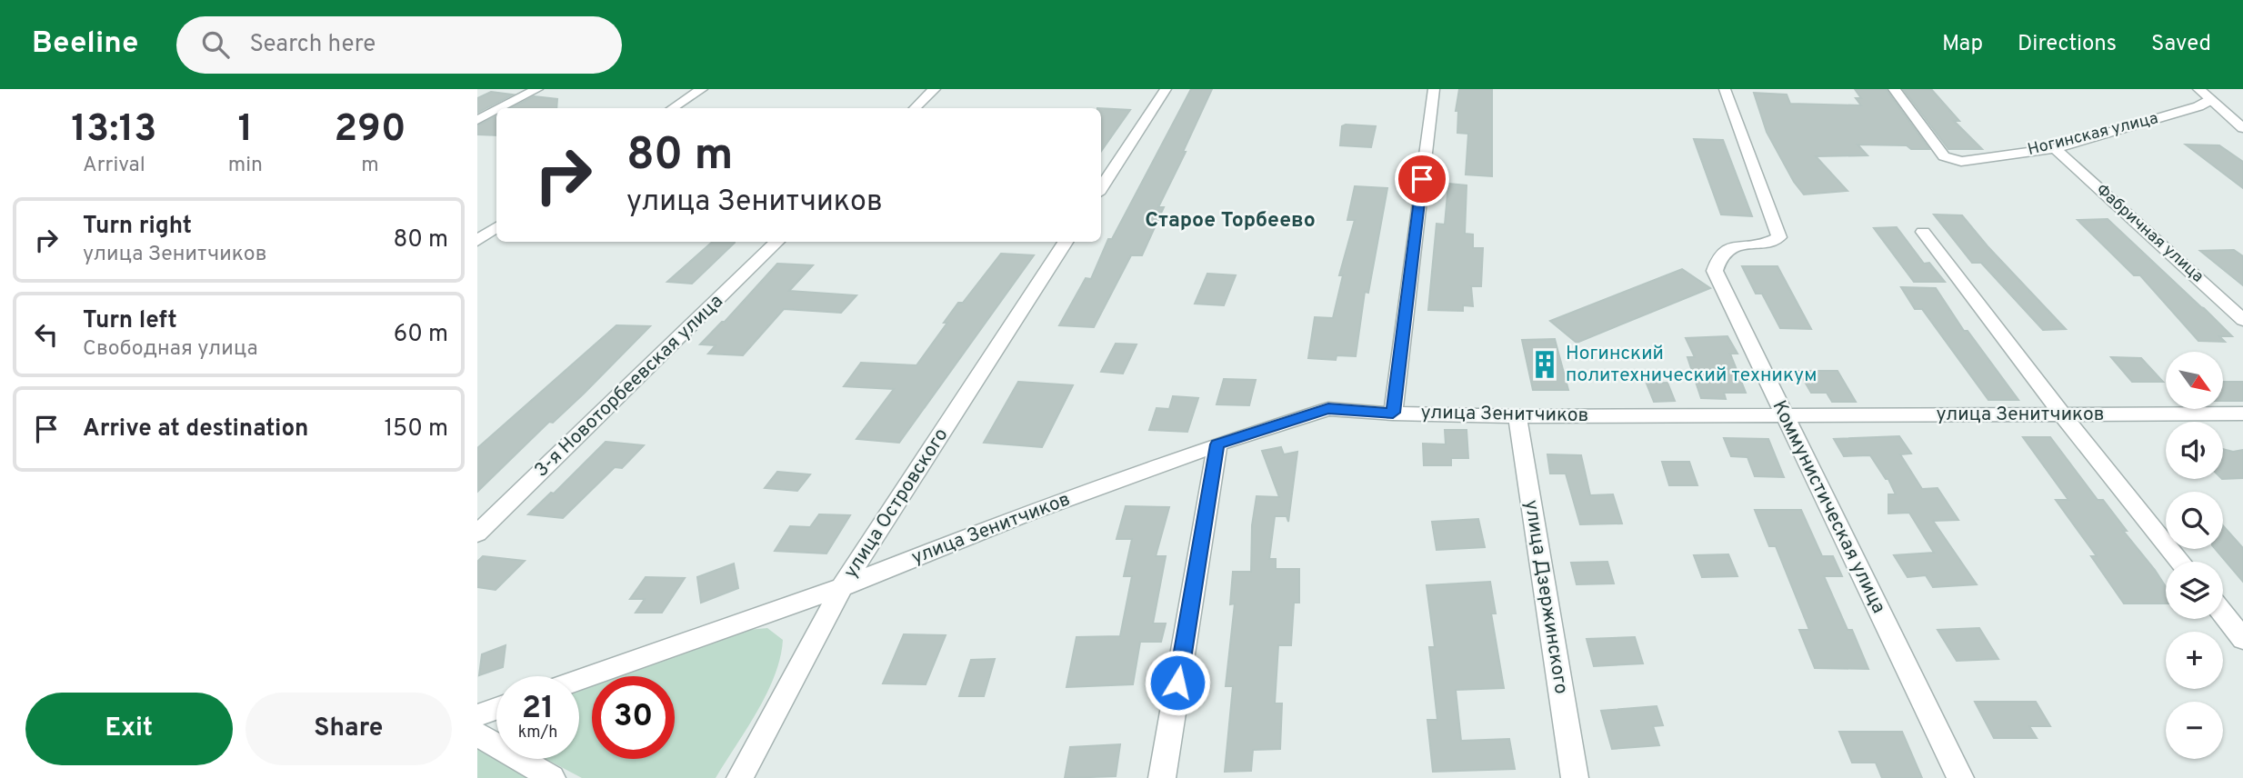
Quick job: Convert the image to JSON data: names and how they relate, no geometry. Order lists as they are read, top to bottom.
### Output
{
  "streets": {
    "street": [
      "Ногинская улица",
      "Фабричная улица",
      "3-я Новоторбеевская улица",
      "улица Зенитчиков",
      "улица Островского",
      "Коммунистическая улица",
      "улица Дзержинского"
    ]
  },
  "crossings": [
    ["Ногинская улица", "Фабричная улица"],
    ["улица Зенитчиков", "улица Островского"],
    ["улица Зенитчиков", "Коммунистическая улица"],
    ["улица Зенитчиков", "улица Дзержинского"]
  ],
  "districts": ["Старое Торбеево"],
  "places": {
    "building": ["Ногинский политехнический техникум"]
  },
  "north": "bottom right",
  "page": {
    "header": "Beeline",
    "search": "Search here",
    "nav": ["Map", "Directions", "Saved"],
    "eta": [
      "13:13",
      "Arrival",
      "1",
      "min",
      "290",
      "m"
    ],
    "turn": ["80 m", "улица Зенитчиков"],
    "list": [
      {
        "name": "Turn right",
        "note": "улица Зенитчиков",
        "value": "80 m"
      },
      {
        "name": "Turn left",
        "note": "Свободная улица",
        "value": "60 m"
      },
      {
        "name": "Arrive at destination",
        "value": "150 m"
      }
    ],
    "map_buttons": ["+", "−"],
    "speed": "21 km/h",
    "limit": "30",
    "buttons": ["Exit", "Share"]
  }
}
